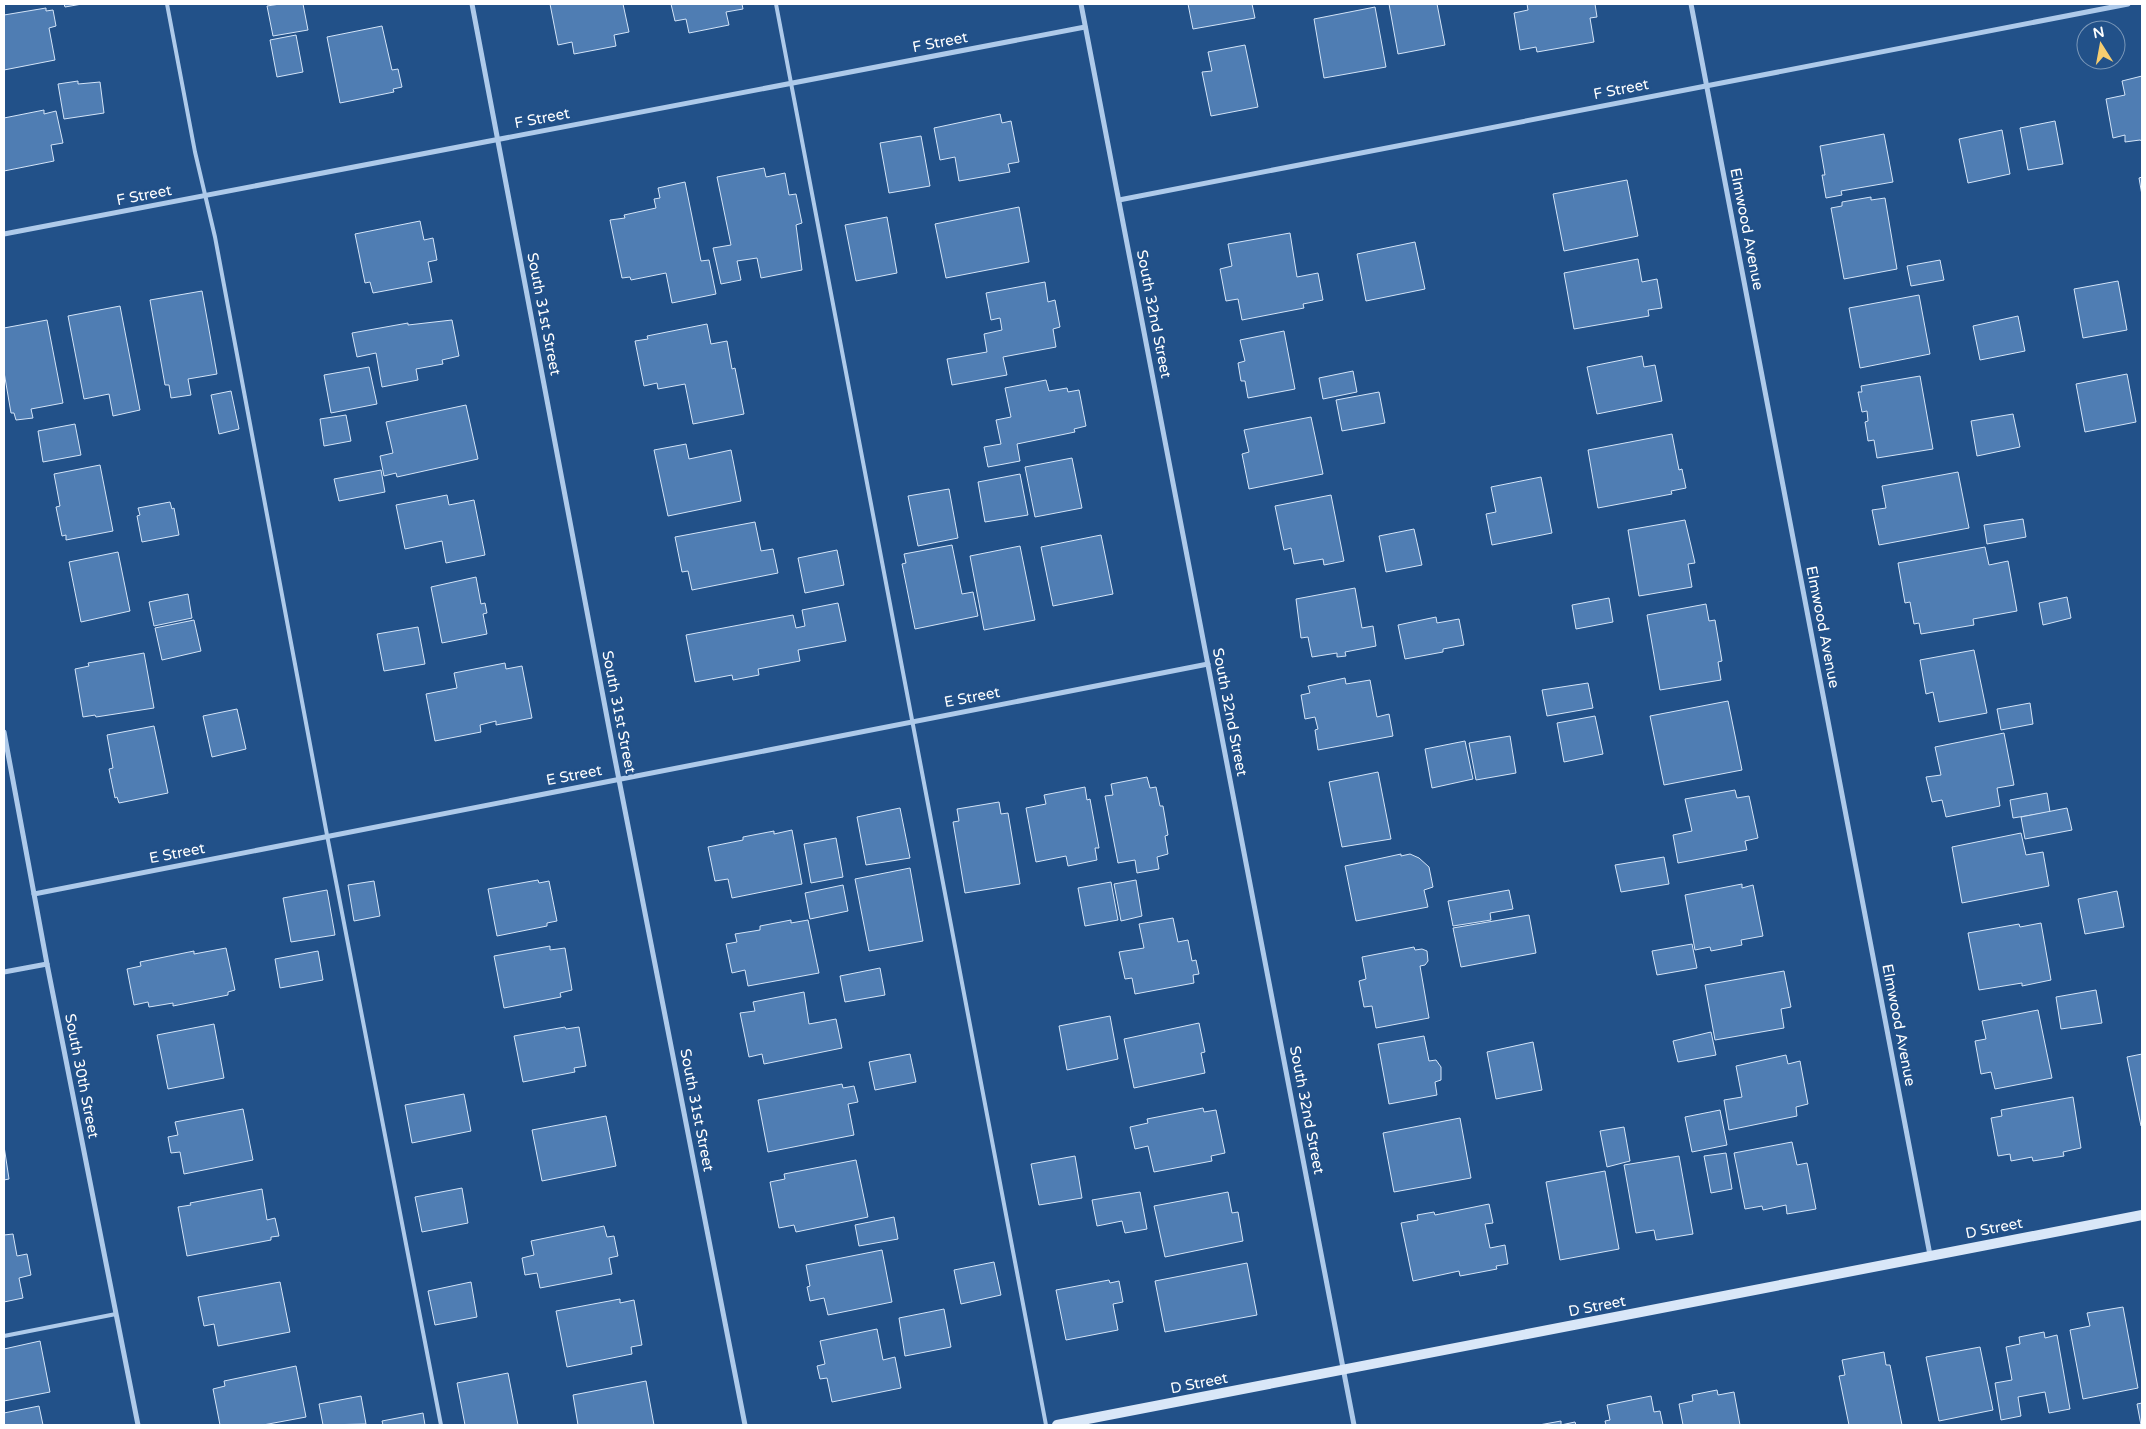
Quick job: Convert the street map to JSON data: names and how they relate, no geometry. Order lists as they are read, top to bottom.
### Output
{
  "streets": {
    "street": [
      "F Street",
      "Elmwood Avenue",
      "South 31st Street",
      "South 32nd Street",
      "E Street",
      "South 30th Street",
      "D Street"
    ]
  },
  "crossings": [
    ["F Street", "Elmwood Avenue"],
    ["F Street", "South 31st Street"],
    ["F Street", "South 32nd Street"],
    ["Elmwood Avenue", "D Street"],
    ["South 31st Street", "E Street"],
    ["South 32nd Street", "E Street"],
    ["South 32nd Street", "D Street"],
    ["E Street", "South 30th Street"]
  ],
  "north": "top"
}
